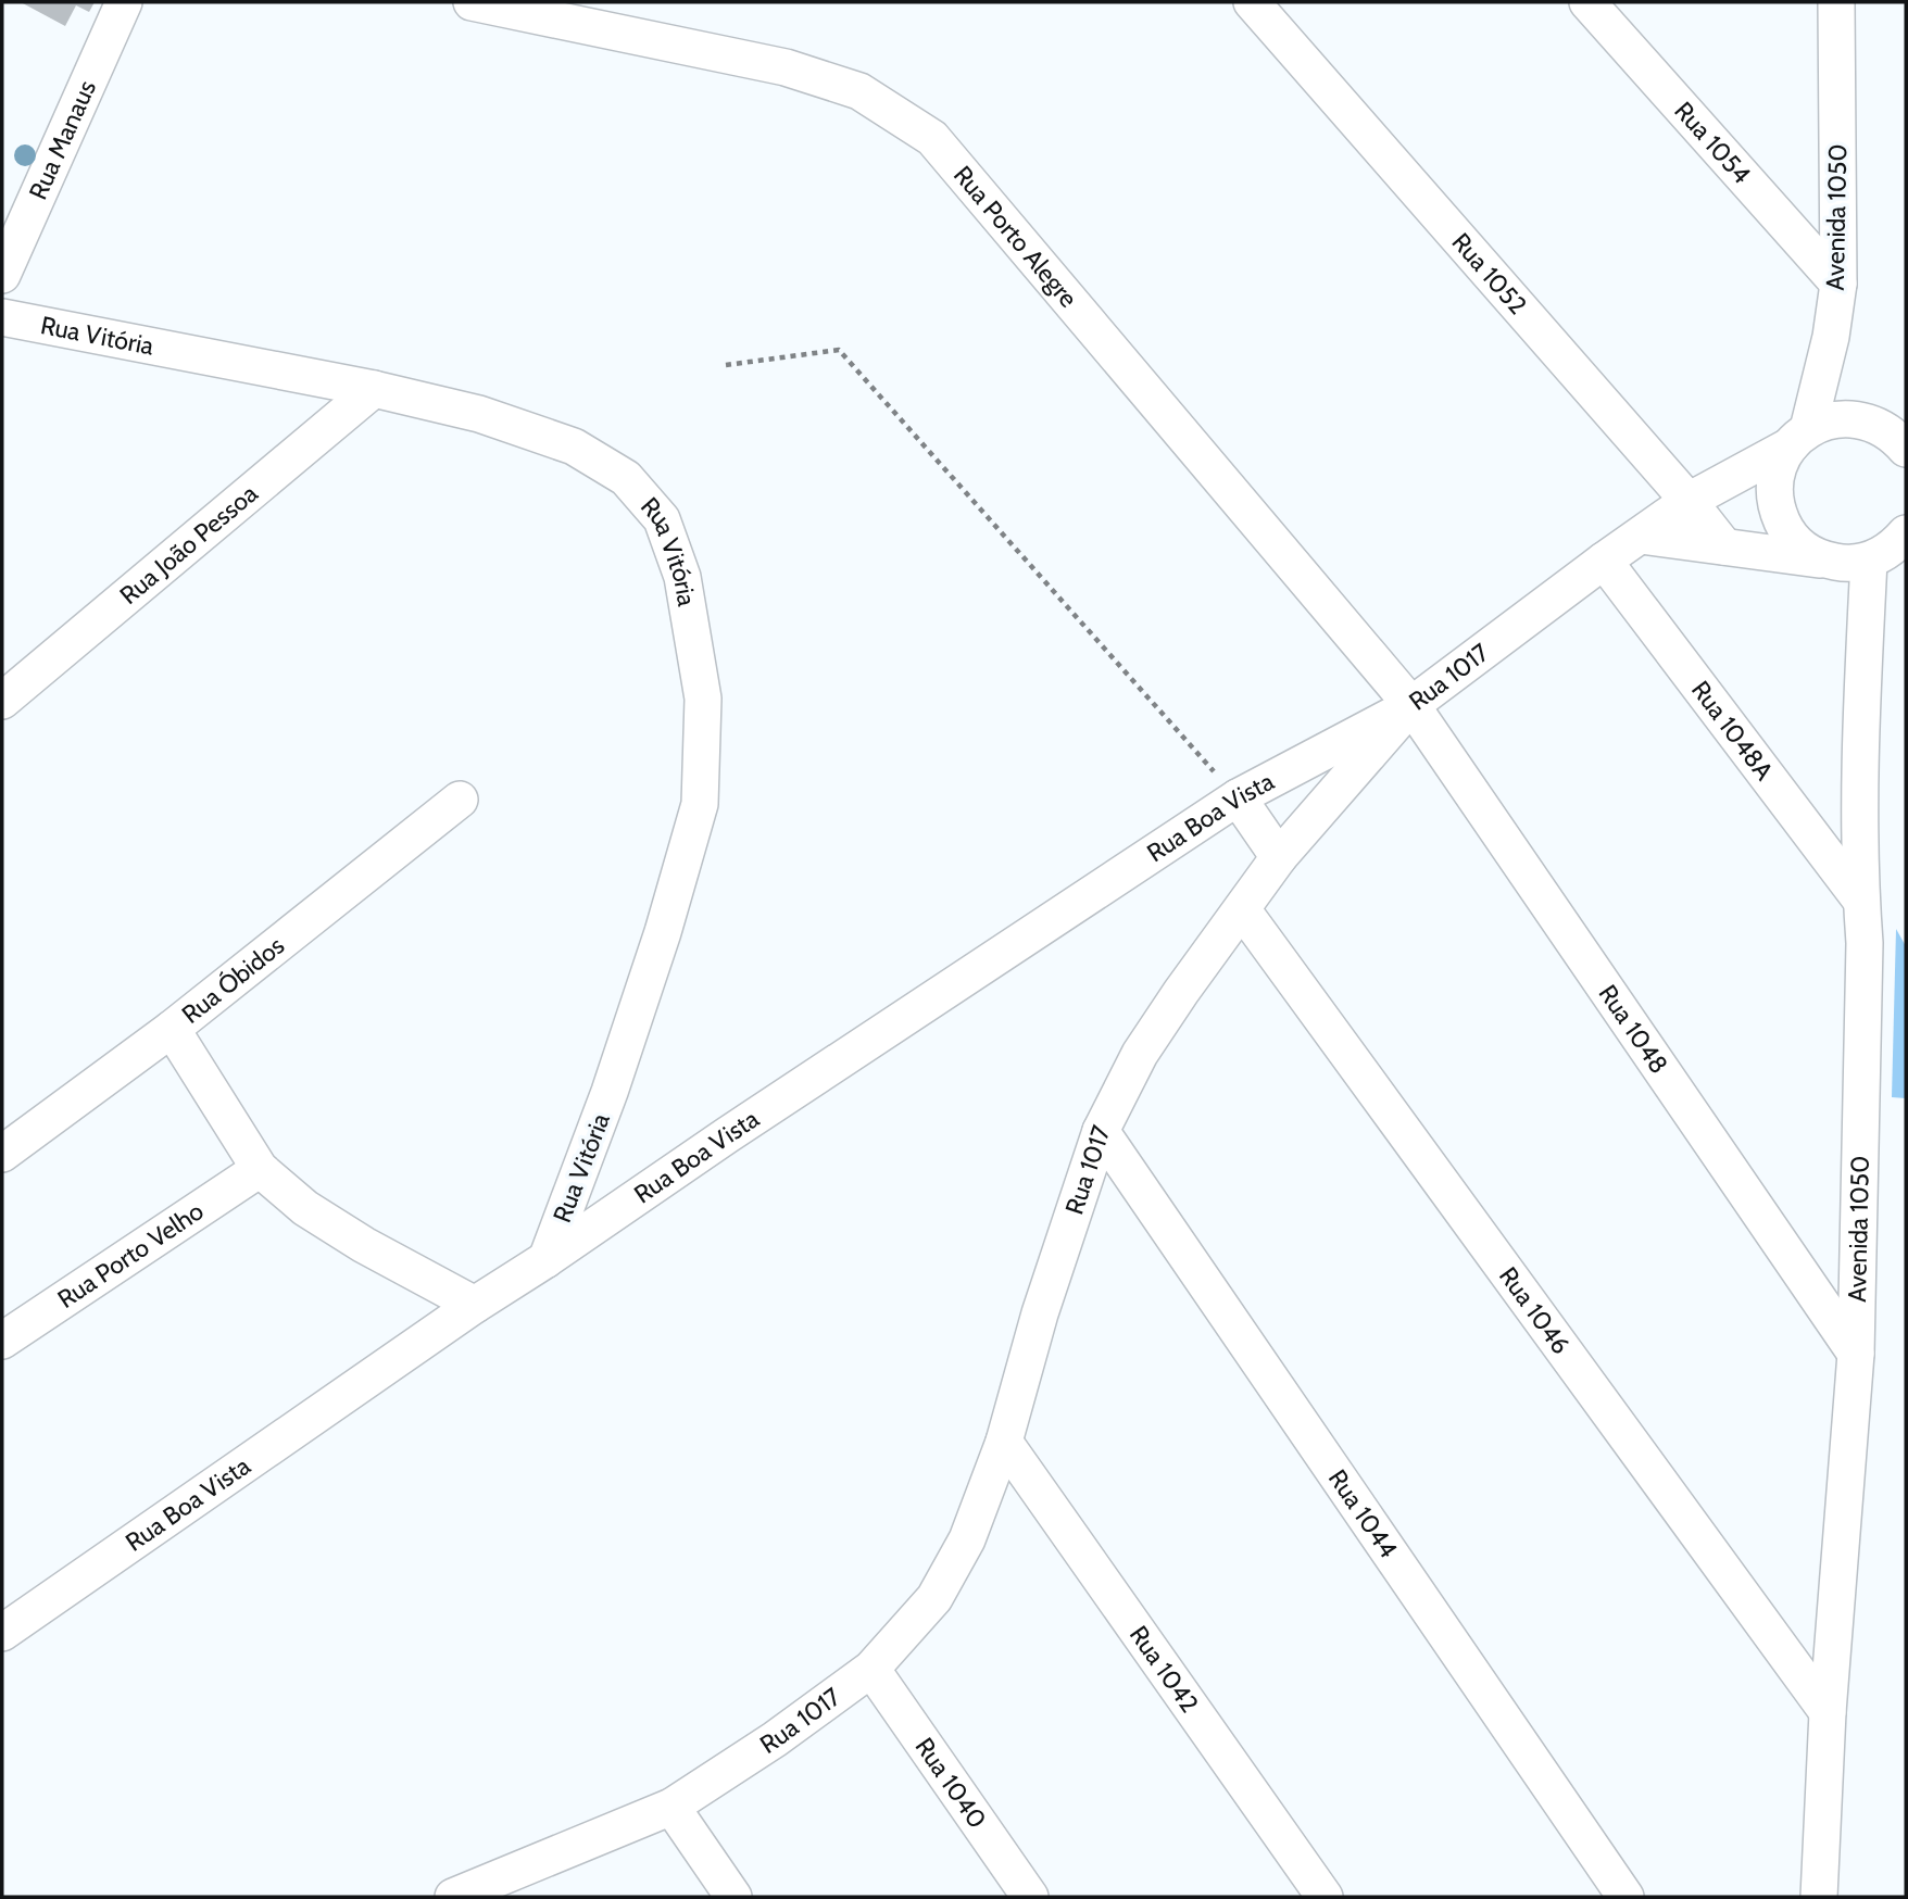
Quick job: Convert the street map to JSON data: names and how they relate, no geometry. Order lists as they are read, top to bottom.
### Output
{
  "streets": {
    "street": [
      "Rua Manaus",
      "Rua 1054",
      "Avenida 1050",
      "Rua Porto Alegre",
      "Rua 1052",
      "Rua Vitória",
      "Rua João Pessoa",
      "Rua 1017",
      "Rua 1048A",
      "Rua Boa Vista",
      "Rua Óbidos",
      "Rua 1048",
      "Rua Porto Velho",
      "Rua 1046",
      "Rua 1044",
      "Rua 1042",
      "Rua 1040"
    ]
  },
  "crossings": [
    ["Rua 1054", "Avenida 1050"],
    ["Avenida 1050", "Rua 1017"],
    ["Avenida 1050", "Rua 1048A"],
    ["Avenida 1050", "Rua 1048"],
    ["Avenida 1050", "Rua 1046"],
    ["Rua Porto Alegre", "Rua 1017"],
    ["Rua Porto Alegre", "Rua Boa Vista"],
    ["Rua Porto Alegre", "Rua 1048"],
    ["Rua 1052", "Rua 1017"],
    ["Rua Vitória", "Rua João Pessoa"],
    ["Rua Vitória", "Rua Boa Vista"],
    ["Rua 1017", "Rua 1048A"],
    ["Rua 1017", "Rua Boa Vista"],
    ["Rua 1017", "Rua 1048"],
    ["Rua 1017", "Rua 1046"],
    ["Rua 1017", "Rua 1044"],
    ["Rua 1017", "Rua 1042"],
    ["Rua 1017", "Rua 1040"],
    ["Rua Boa Vista", "Rua 1048"]
  ]
}
